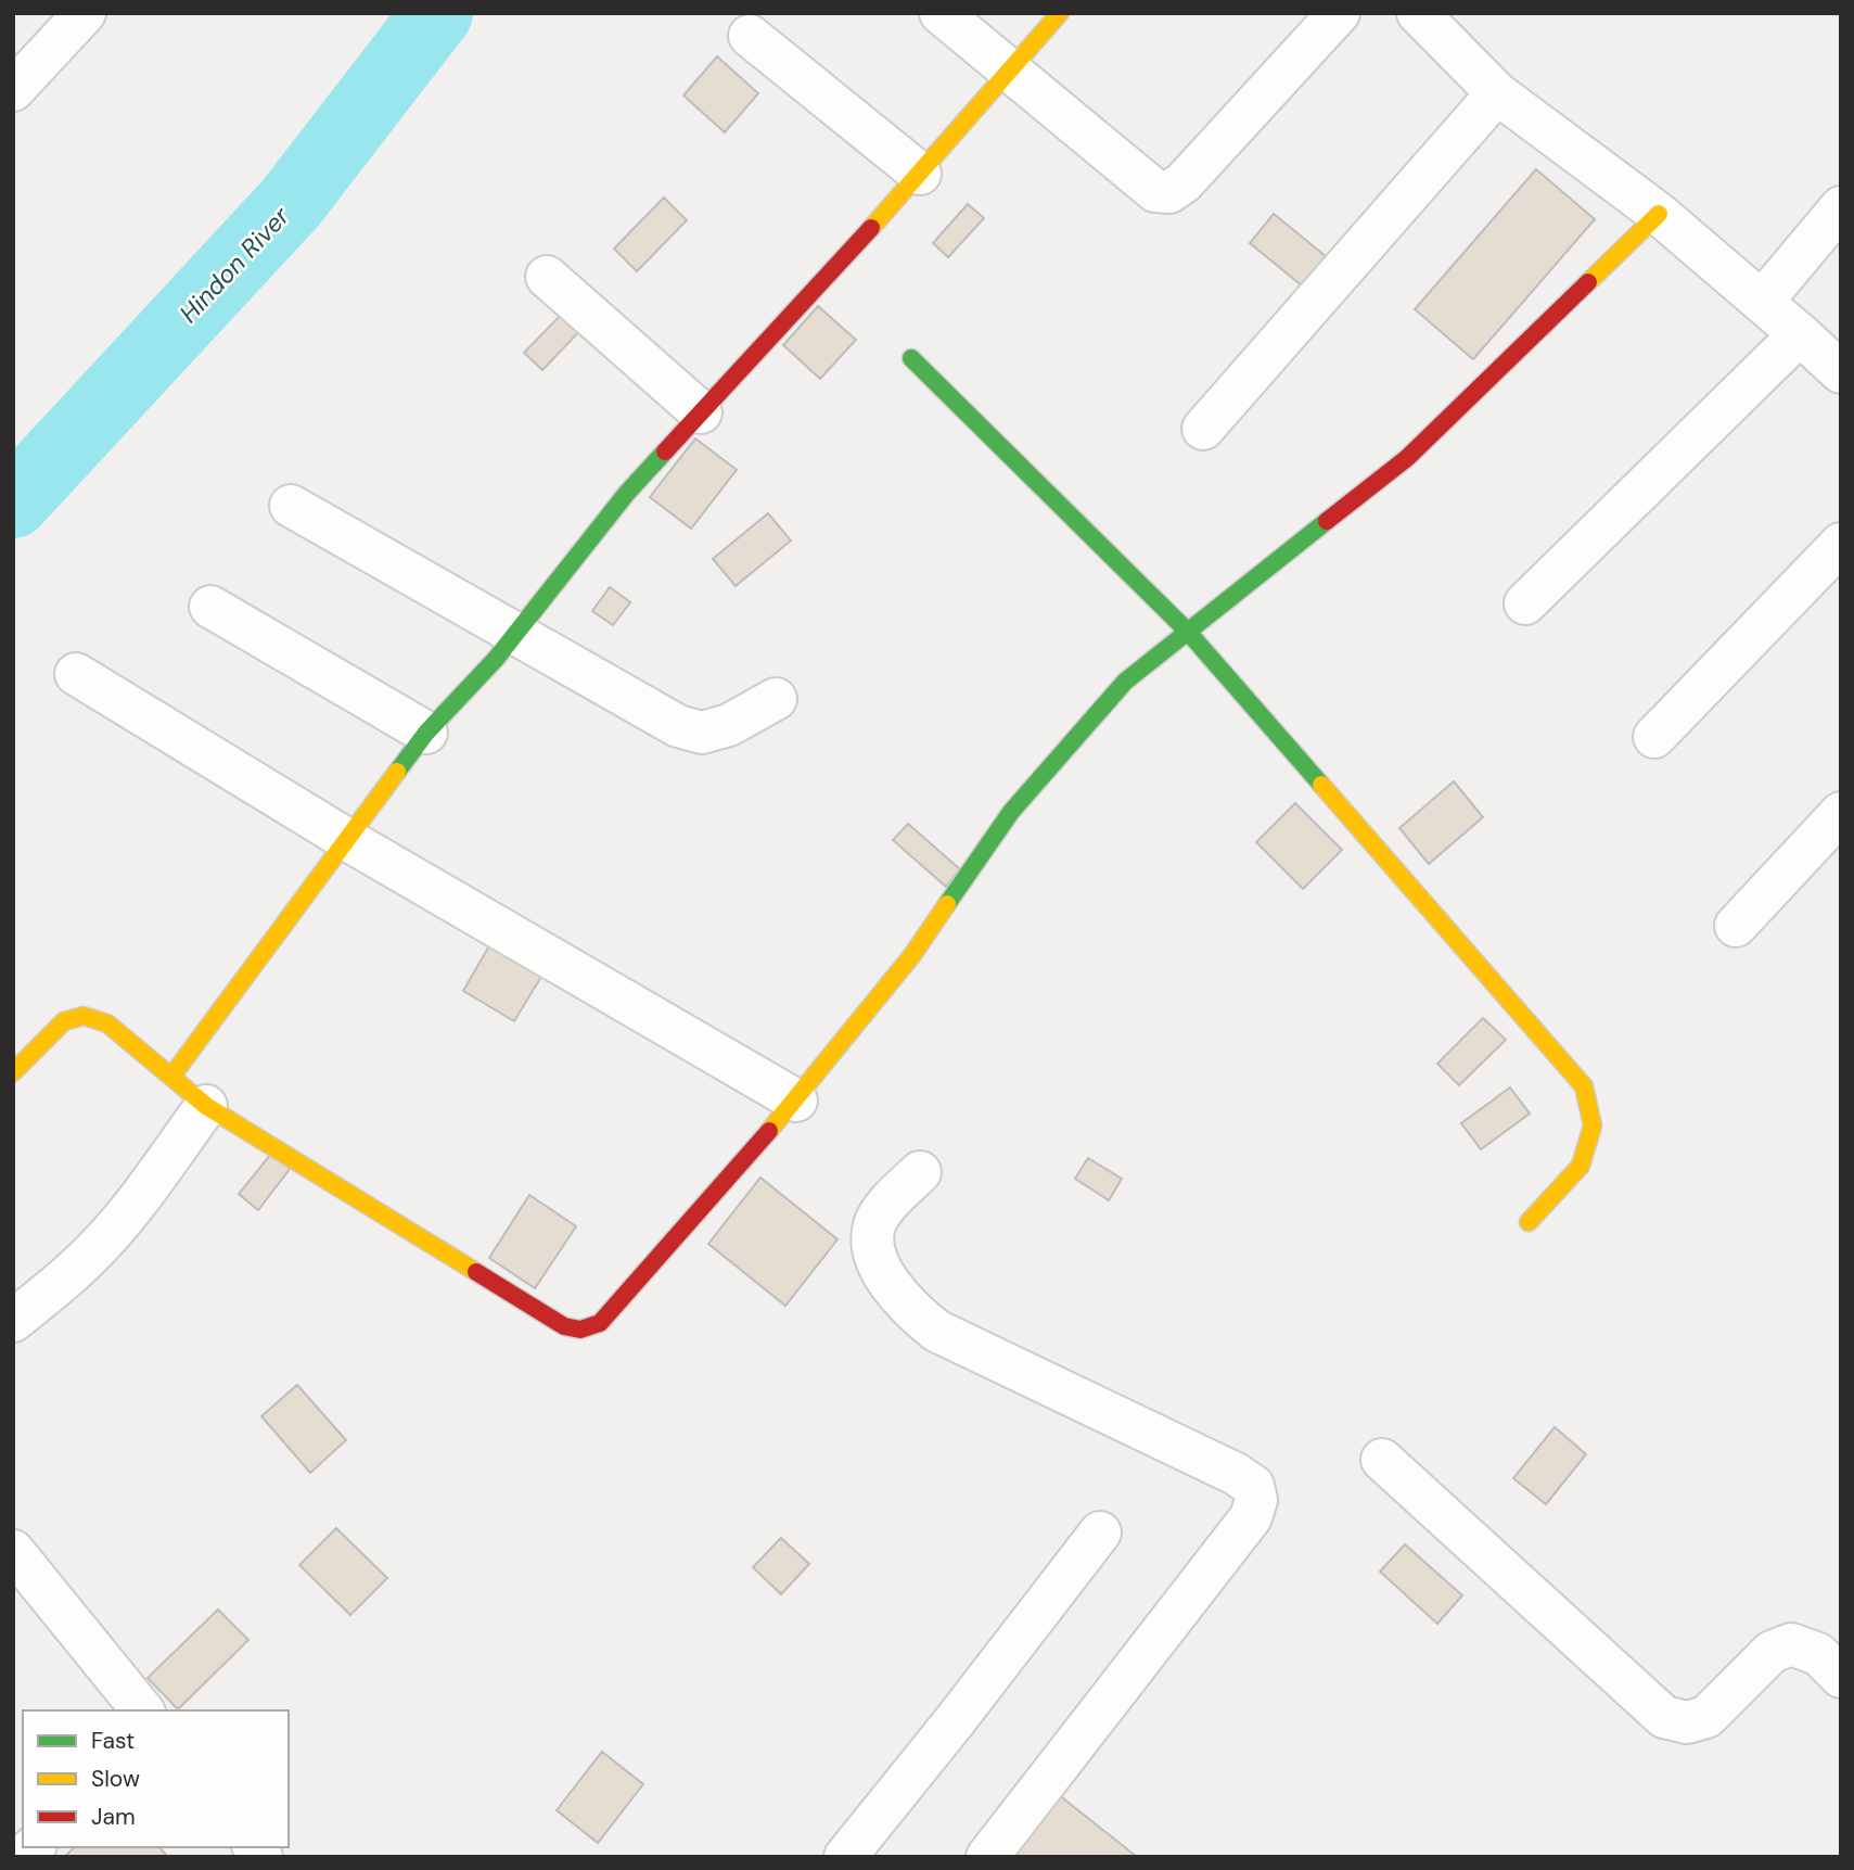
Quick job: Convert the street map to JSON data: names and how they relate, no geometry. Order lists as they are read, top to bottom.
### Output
{
  "water": ["Hindon River"],
  "legend": ["Fast", "Slow", "Jam"]
}
